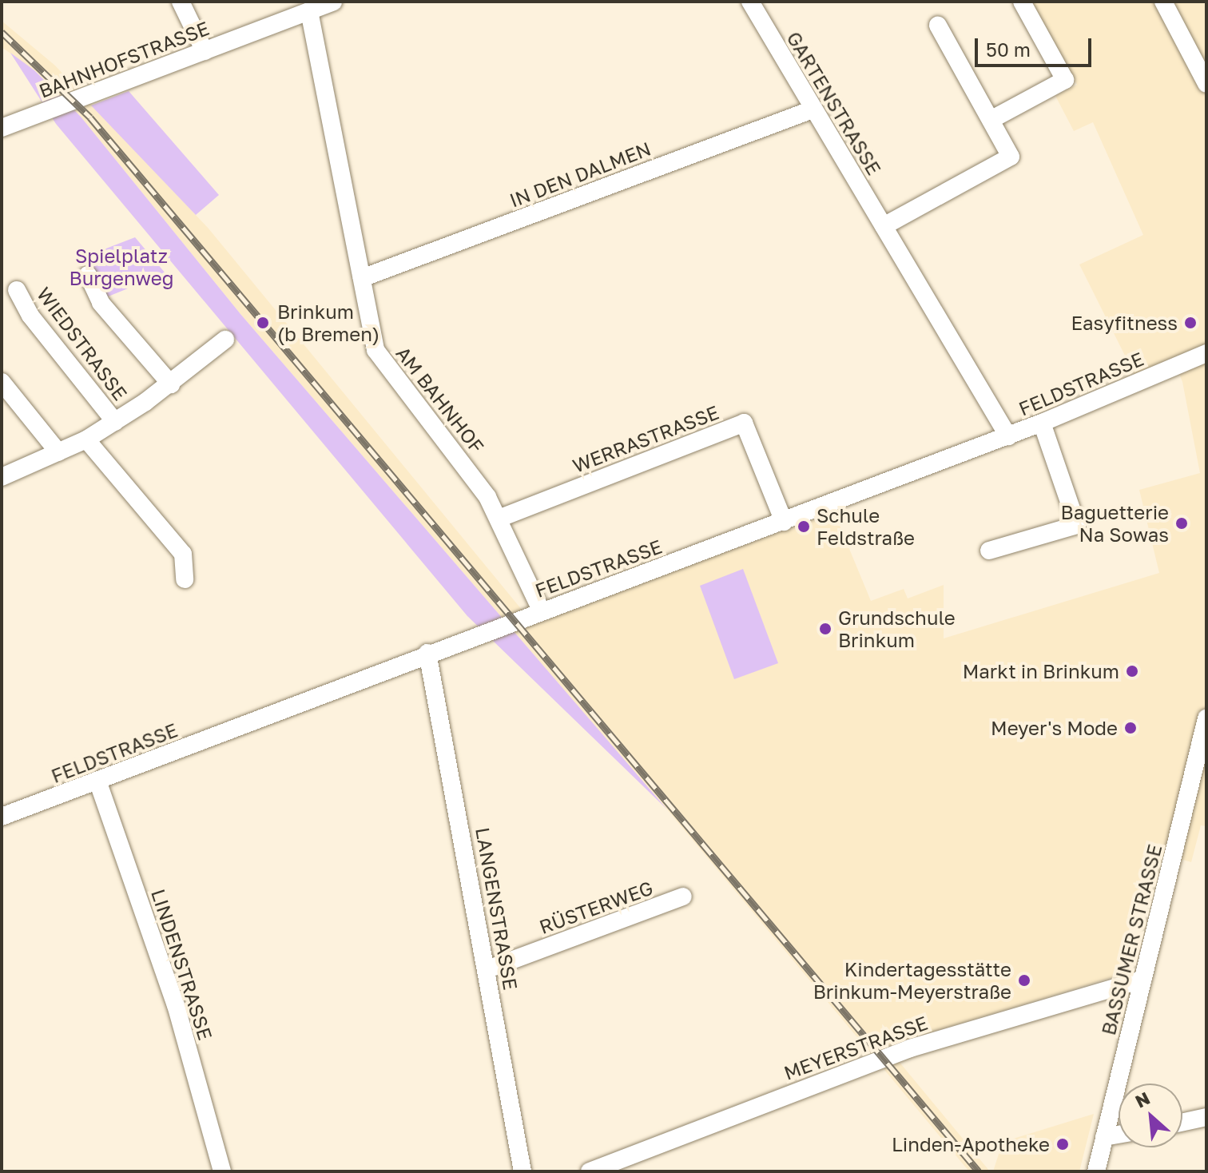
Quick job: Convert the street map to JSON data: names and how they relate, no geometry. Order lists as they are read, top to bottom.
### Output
{
  "streets": {
    "street": [
      "BAHNHOFSTRASSE",
      "GARTENSTRASSE",
      "IN DEN DALMEN",
      "WIEDSTRASSE",
      "FELDSTRASSE",
      "AM BAHNHOF",
      "WERRASTRASSE",
      "RÜSTERWEG",
      "LANGENSTRASSE",
      "BASSUMER STRASSE",
      "LINDENSTRASSE",
      "MEYERSTRASSE"
    ]
  },
  "crossings": [
    ["BAHNHOFSTRASSE", "AM BAHNHOF"],
    ["GARTENSTRASSE", "IN DEN DALMEN"],
    ["GARTENSTRASSE", "FELDSTRASSE"],
    ["IN DEN DALMEN", "AM BAHNHOF"],
    ["FELDSTRASSE", "AM BAHNHOF"],
    ["FELDSTRASSE", "WERRASTRASSE"],
    ["FELDSTRASSE", "LANGENSTRASSE"],
    ["FELDSTRASSE", "LINDENSTRASSE"],
    ["AM BAHNHOF", "WERRASTRASSE"],
    ["RÜSTERWEG", "LANGENSTRASSE"],
    ["BASSUMER STRASSE", "MEYERSTRASSE"]
  ],
  "parks": ["Spielplatz Burgenweg"],
  "places": [
    "Brinkum (b Bremen)",
    "Easyfitness",
    "Baguetterie Na Sowas",
    "Schule Feldstraße",
    "Grundschule Brinkum",
    "Markt in Brinkum",
    "Meyer's Mode",
    "Kindertagesstätte Brinkum-Meyerstraße",
    "Linden-Apotheke"
  ],
  "scale_bar": "50 m",
  "north": "top left"
}
